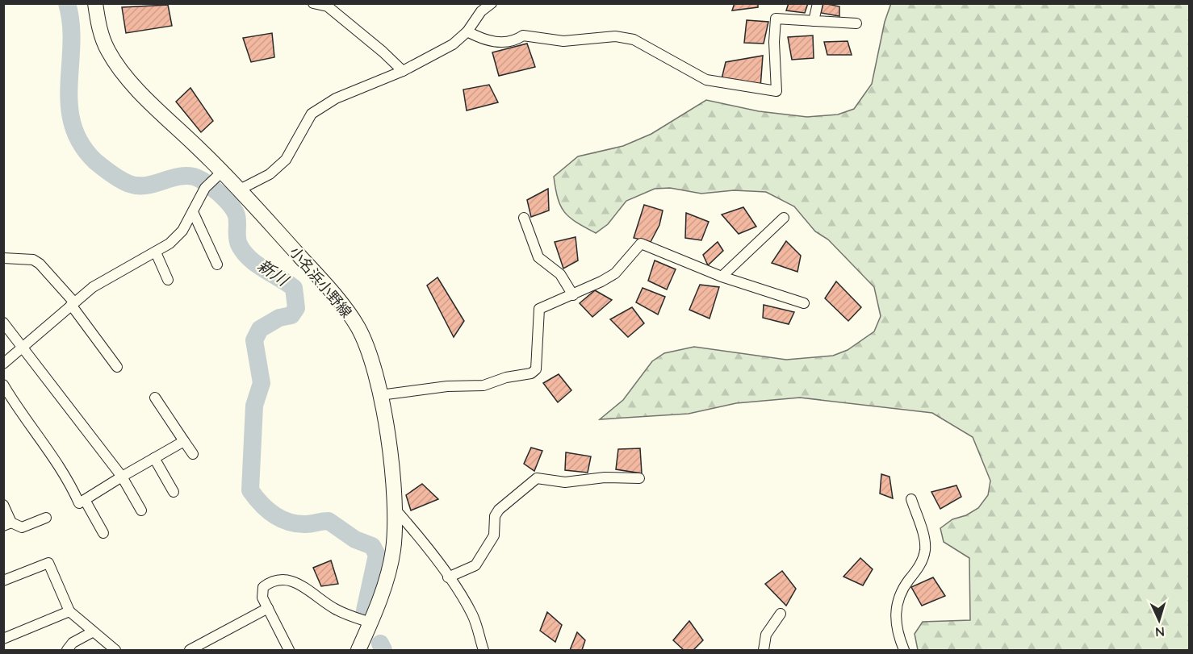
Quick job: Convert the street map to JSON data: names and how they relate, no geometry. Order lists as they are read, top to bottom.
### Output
{
  "streets": {
    "main road": ["小名浜小野線"]
  },
  "water": ["新川"],
  "north": "bottom"
}
